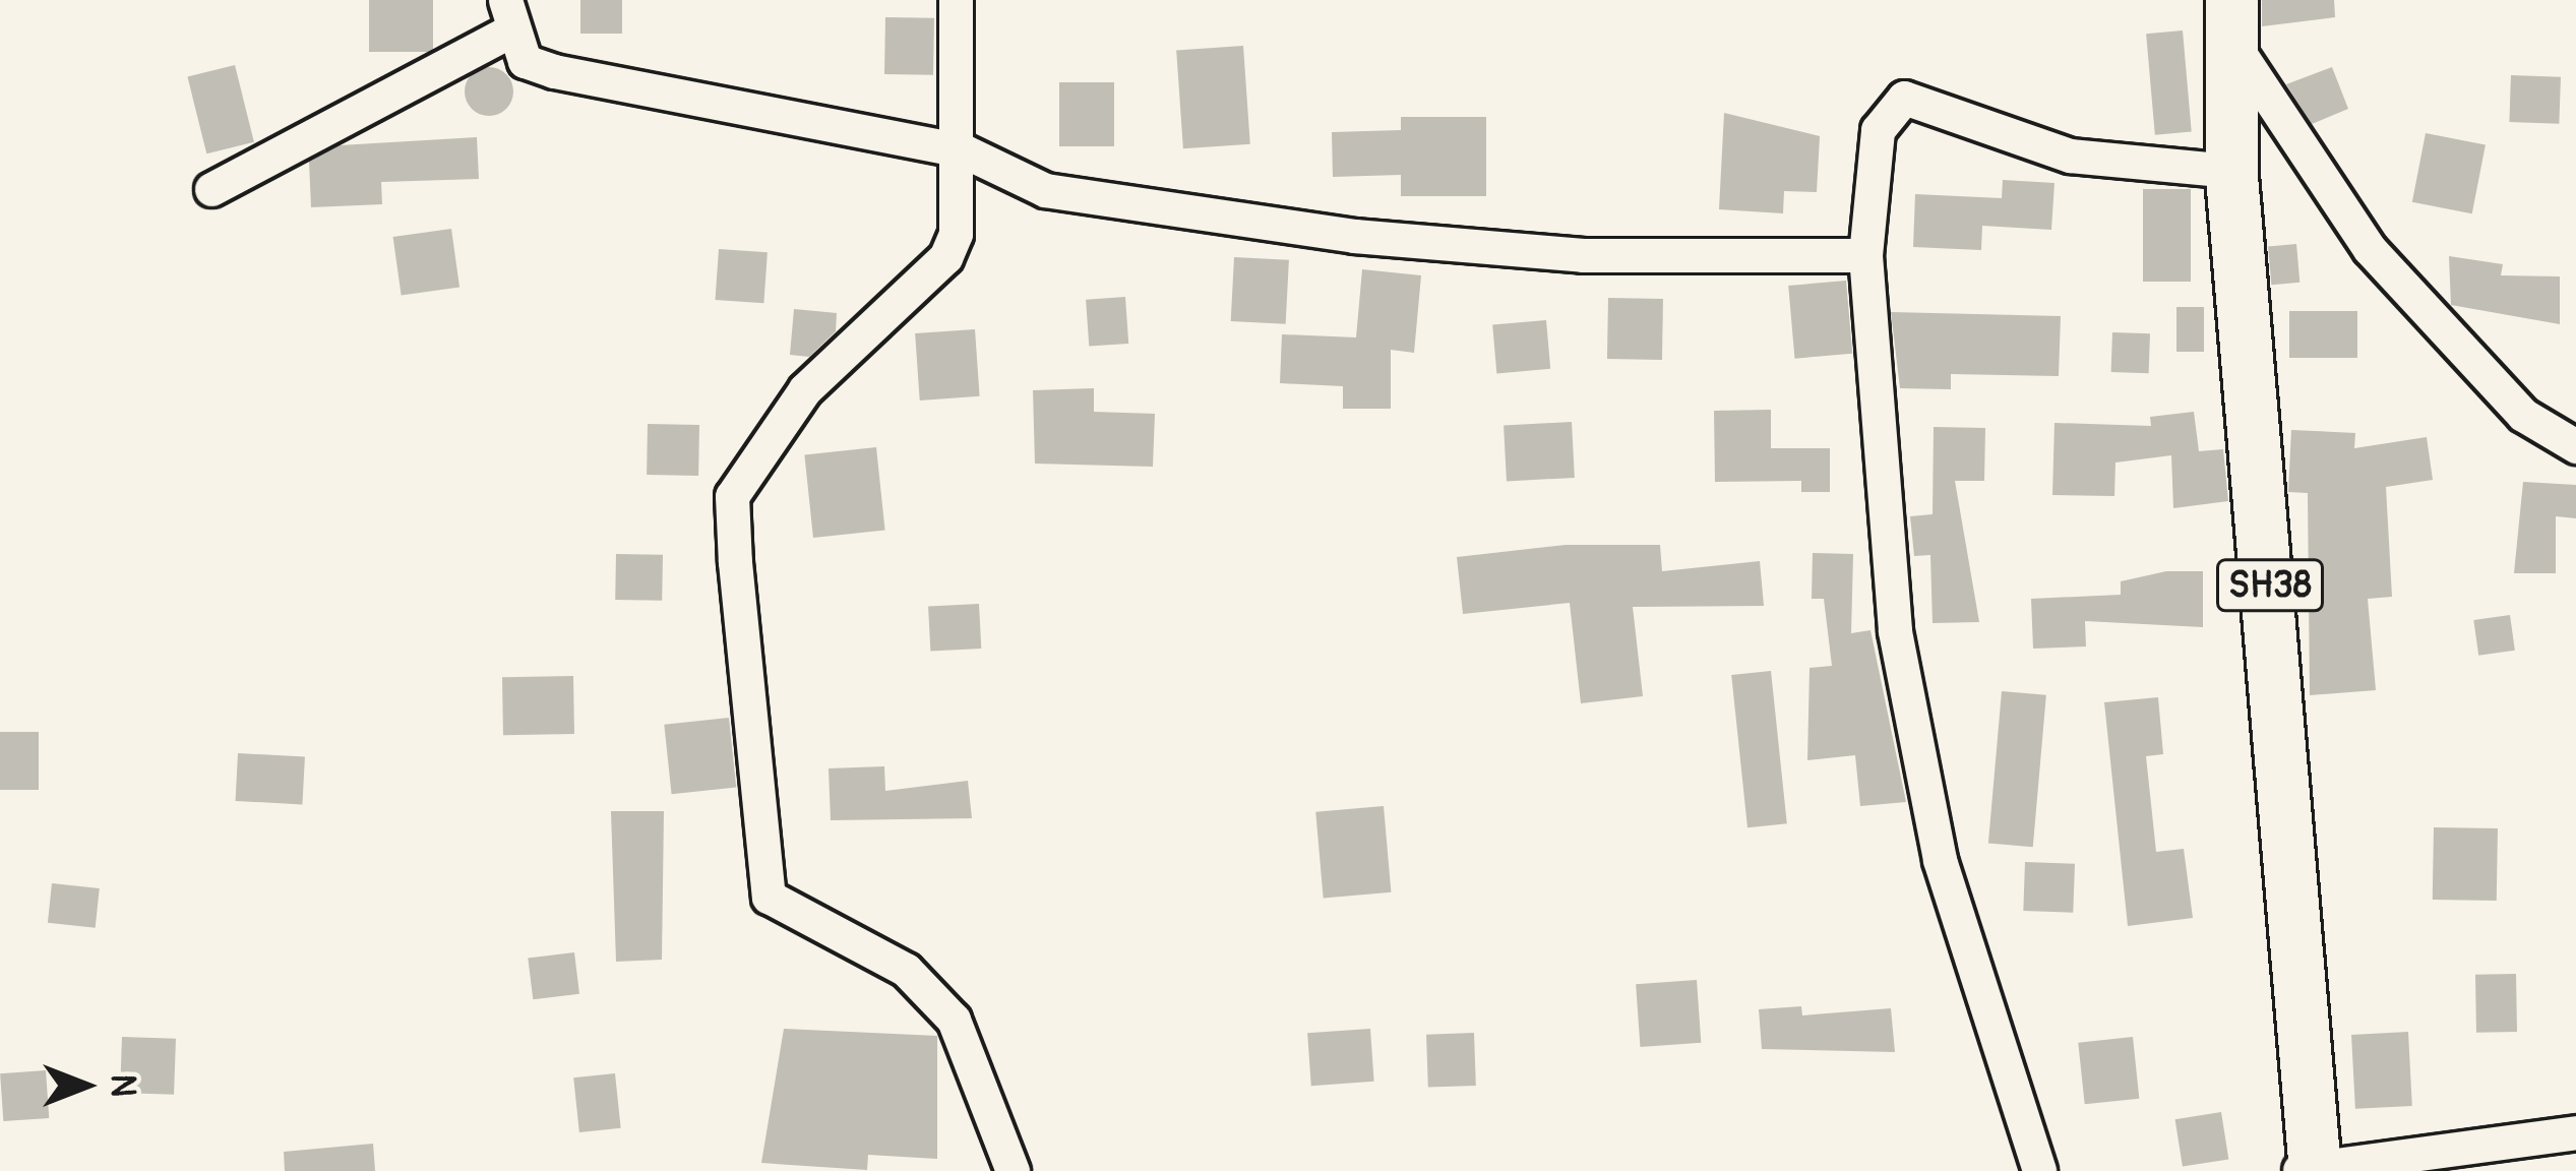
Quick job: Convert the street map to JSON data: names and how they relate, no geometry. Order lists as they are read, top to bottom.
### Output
{
  "streets": {
    "main road": ["SH38"]
  },
  "north": "right"
}
